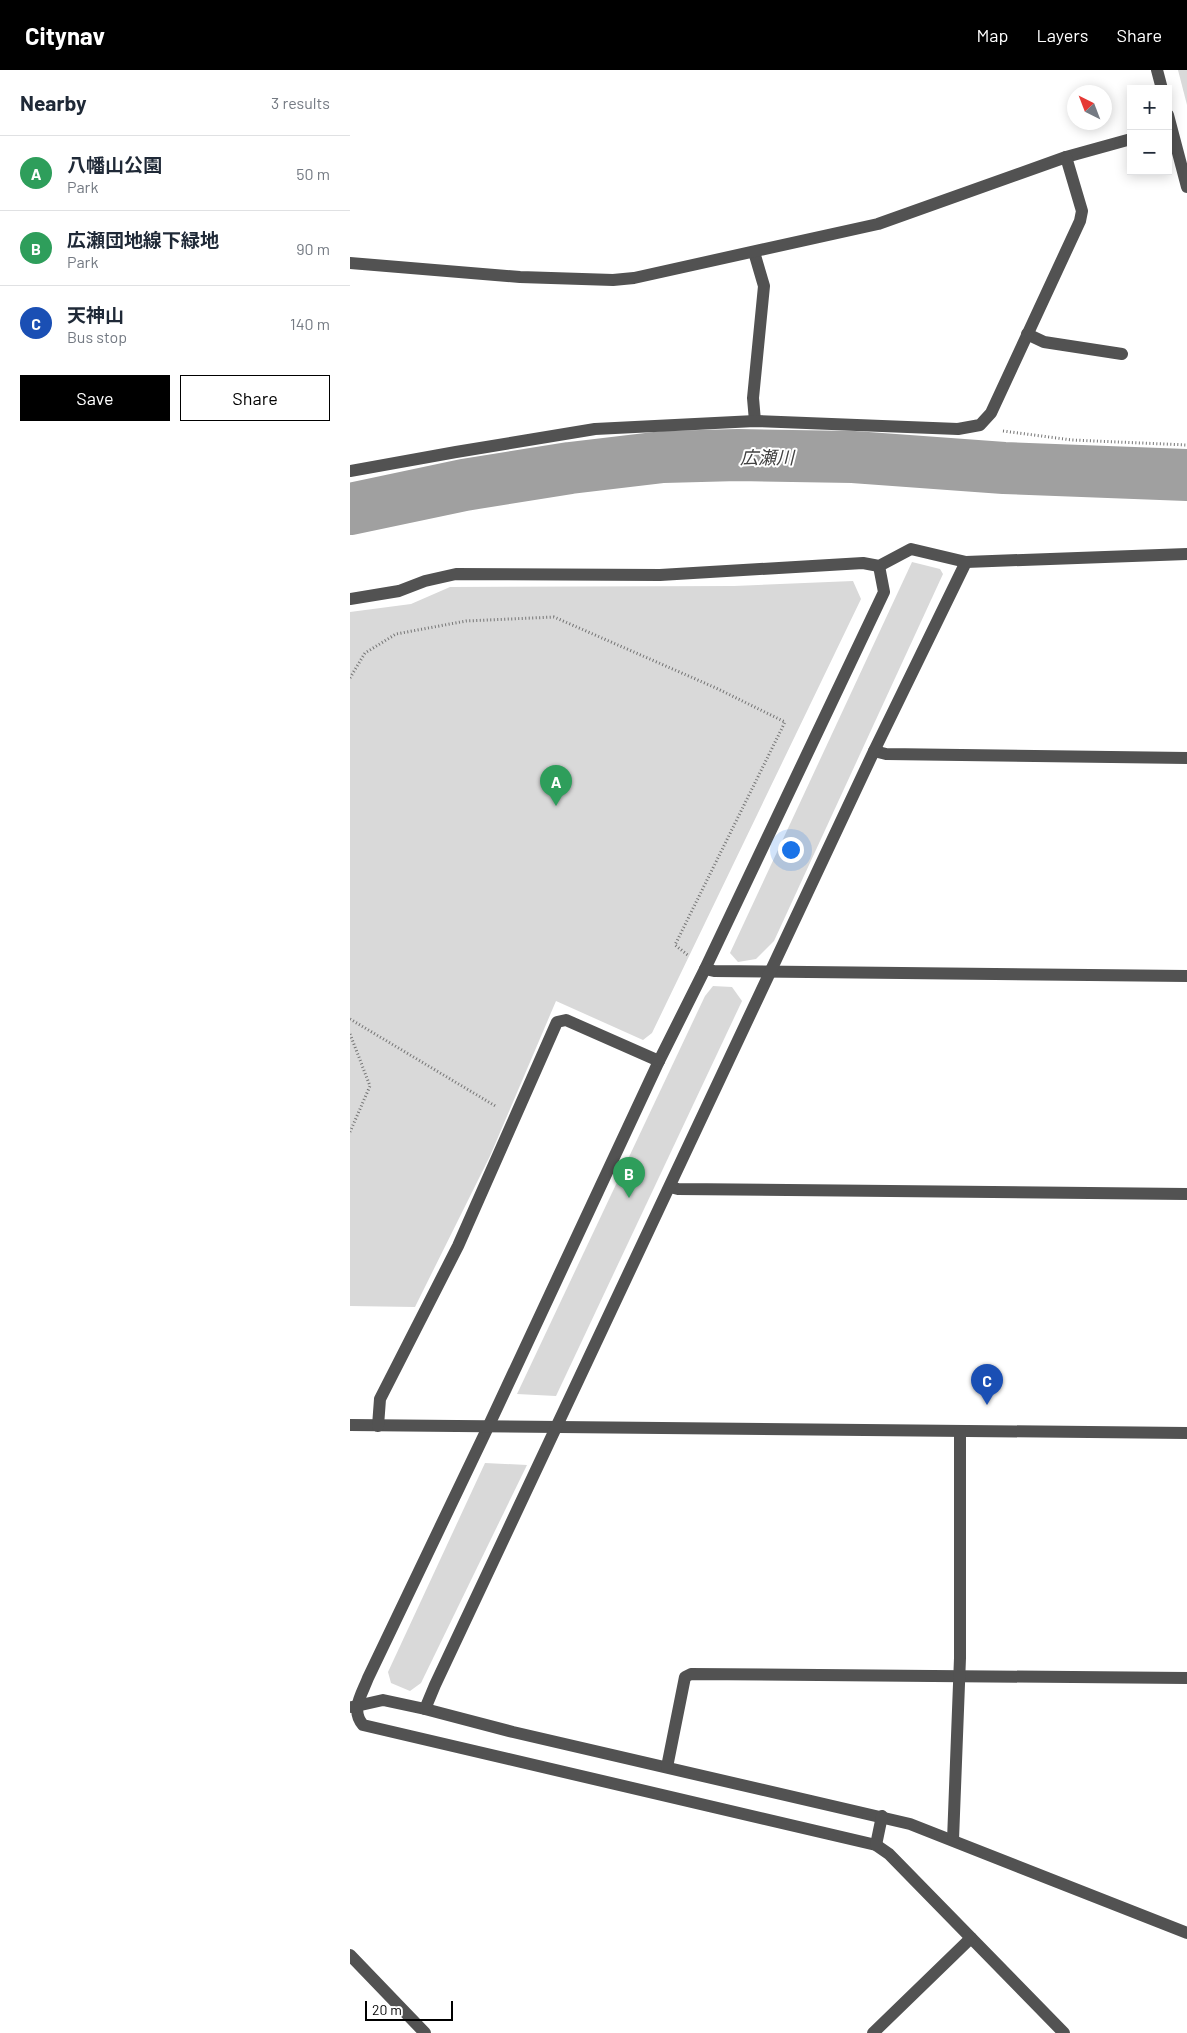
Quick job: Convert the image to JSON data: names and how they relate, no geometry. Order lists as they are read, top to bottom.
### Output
{
  "water": ["広瀬川"],
  "scale_bar": "20 m",
  "north": "top left",
  "page": {
    "header": "Citynav",
    "nav": ["Map", "Layers", "Share"],
    "heading": ["Nearby", "3 results"],
    "map_buttons": ["+", "−"],
    "list": [
      {
        "mark": "A",
        "name": "八幡山公園",
        "note": "Park",
        "value": "50 m"
      },
      {
        "mark": "B",
        "name": "広瀬団地線下緑地",
        "note": "Park",
        "value": "90 m"
      },
      {
        "mark": "C",
        "name": "天神山",
        "note": "Bus stop",
        "value": "140 m"
      }
    ],
    "buttons": ["Save", "Share"],
    "pins": ["A", "B", "C"],
    "scale": "20 m"
  }
}
